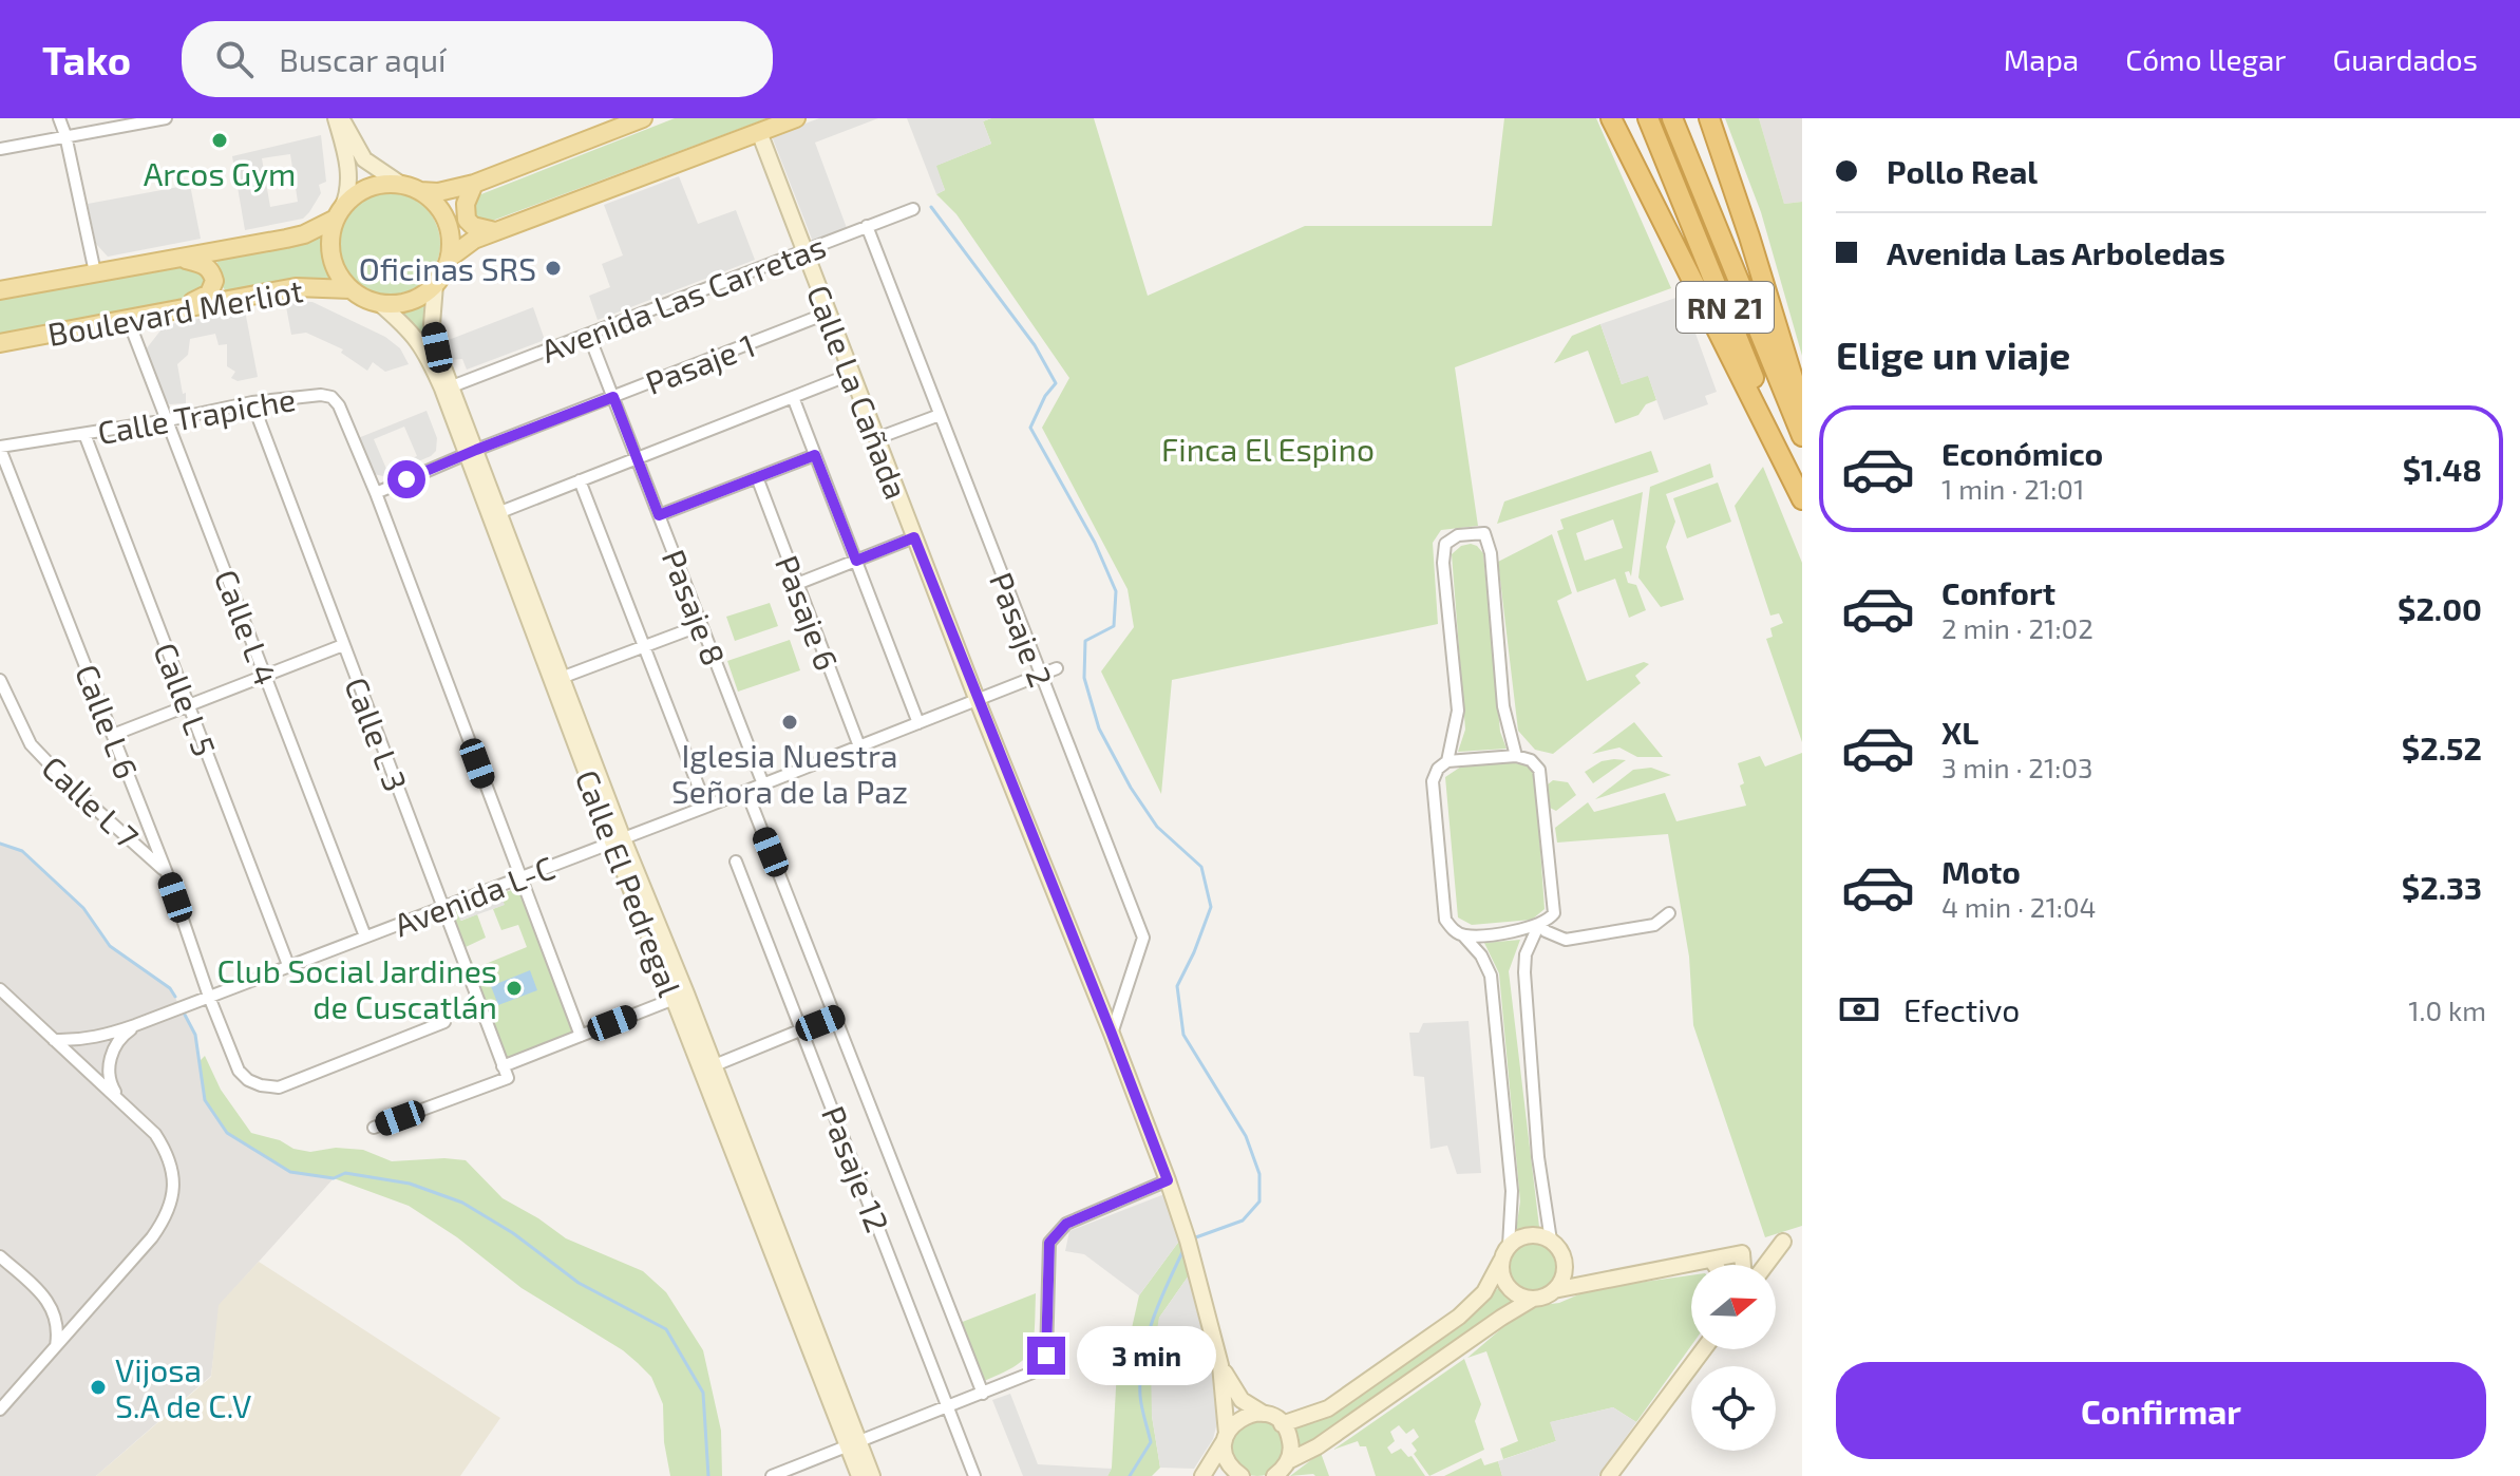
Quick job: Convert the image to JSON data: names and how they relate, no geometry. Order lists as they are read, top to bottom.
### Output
{
  "streets": {
    "highway": ["RN 21"],
    "main road": ["Boulevard Merliot", "Calle La Cañada", "Calle El Pedregal"],
    "street": [
      "Avenida Las Carretas",
      "Pasaje 1",
      "Calle Trapiche",
      "Pasaje 8",
      "Pasaje 6",
      "Calle L 4",
      "Pasaje 2",
      "Calle L 5",
      "Calle L 6",
      "Calle L 3",
      "Calle L 7",
      "Avenida L-C",
      "Pasaje 12"
    ]
  },
  "crossings": [
    ["Avenida Las Carretas", "Calle La Cañada"],
    ["Avenida Las Carretas", "Pasaje 8"],
    ["Avenida Las Carretas", "Pasaje 2"],
    ["Avenida Las Carretas", "Calle El Pedregal"],
    ["Boulevard Merliot", "Calle L 4"],
    ["Boulevard Merliot", "Calle El Pedregal"],
    ["Pasaje 1", "Calle La Cañada"],
    ["Pasaje 1", "Calle Trapiche"],
    ["Pasaje 1", "Pasaje 8"],
    ["Pasaje 1", "Calle El Pedregal"],
    ["Calle La Cañada", "Pasaje 2"],
    ["Calle La Cañada", "Avenida L-C"],
    ["Calle Trapiche", "Calle L 4"],
    ["Calle Trapiche", "Calle L 5"],
    ["Calle Trapiche", "Calle L 6"],
    ["Calle Trapiche", "Calle L 3"],
    ["Calle Trapiche", "Avenida L-C"],
    ["Pasaje 8", "Avenida L-C"],
    ["Pasaje 6", "Avenida L-C"],
    ["Calle L 4", "Avenida L-C"],
    ["Pasaje 2", "Avenida L-C"],
    ["Calle L 5", "Avenida L-C"],
    ["Calle L 6", "Calle L 7"],
    ["Calle L 6", "Avenida L-C"],
    ["Calle L 3", "Avenida L-C"],
    ["Calle El Pedregal", "Avenida L-C"]
  ],
  "parks": ["Finca El Espino"],
  "places": [
    "Arcos Gym",
    "Oficinas SRS",
    "Iglesia Nuestra Señora de la Paz",
    "Club Social Jardines de Cuscatlán",
    "Vijosa S.A de C.V"
  ],
  "north": "right",
  "page": {
    "header": "Tako",
    "search": "Buscar aquí",
    "nav": ["Mapa", "Cómo llegar", "Guardados"],
    "banner": ["Pollo Real", "Avenida Las Arboledas"],
    "heading": "Elige un viaje",
    "list": [
      {
        "name": "Económico",
        "note": "1 min · 21:01",
        "value": "$1.48"
      },
      {
        "name": "Confort",
        "note": "2 min · 21:02",
        "value": "$2.00"
      },
      {
        "name": "XL",
        "note": "3 min · 21:03",
        "value": "$2.52"
      },
      {
        "name": "Moto",
        "note": "4 min · 21:04",
        "value": "$2.33"
      }
    ],
    "pay": ["Efectivo", "1.0 km"],
    "bubble": "3 min",
    "buttons": "Confirmar"
  }
}
